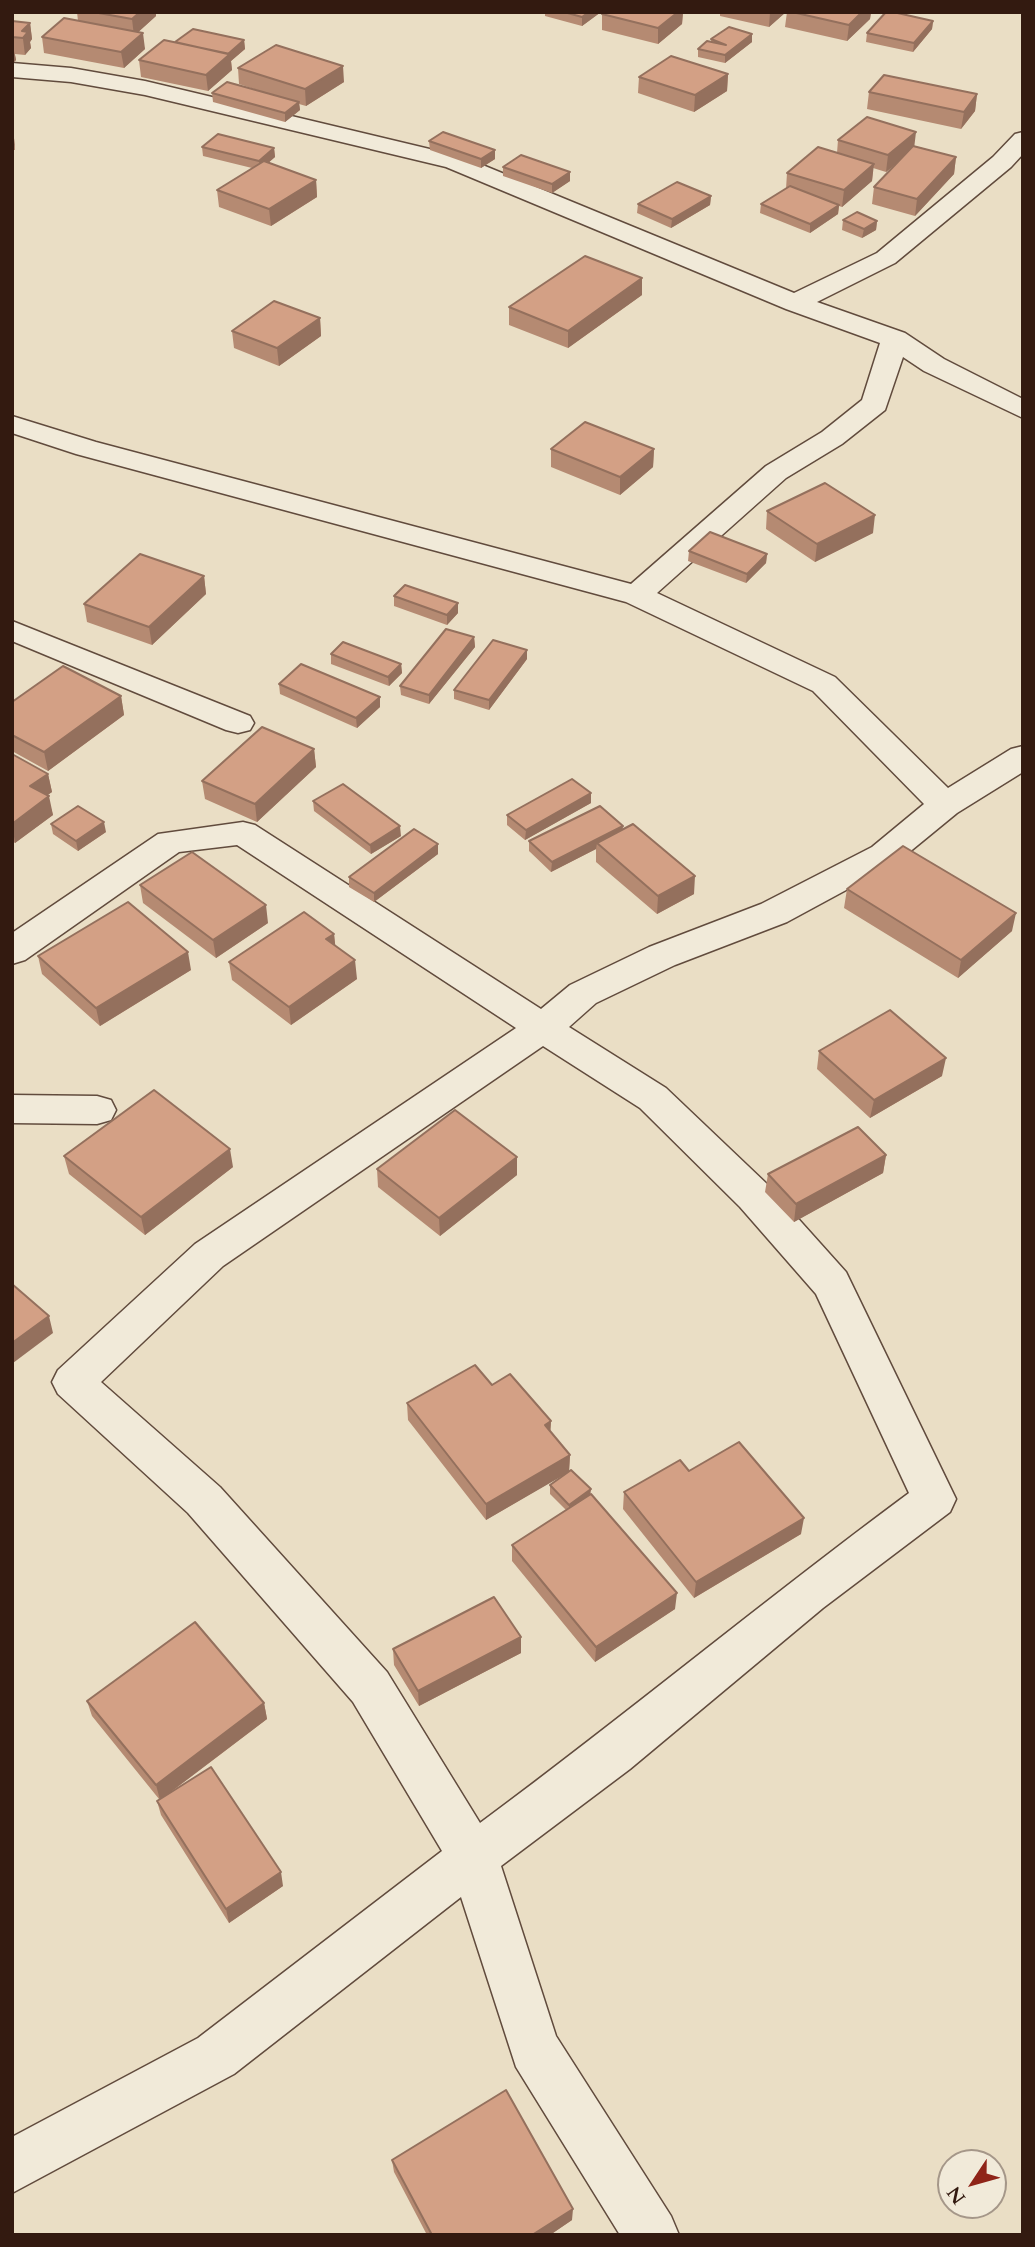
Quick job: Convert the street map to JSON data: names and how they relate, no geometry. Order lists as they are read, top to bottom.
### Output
{
  "north": "bottom left"
}
